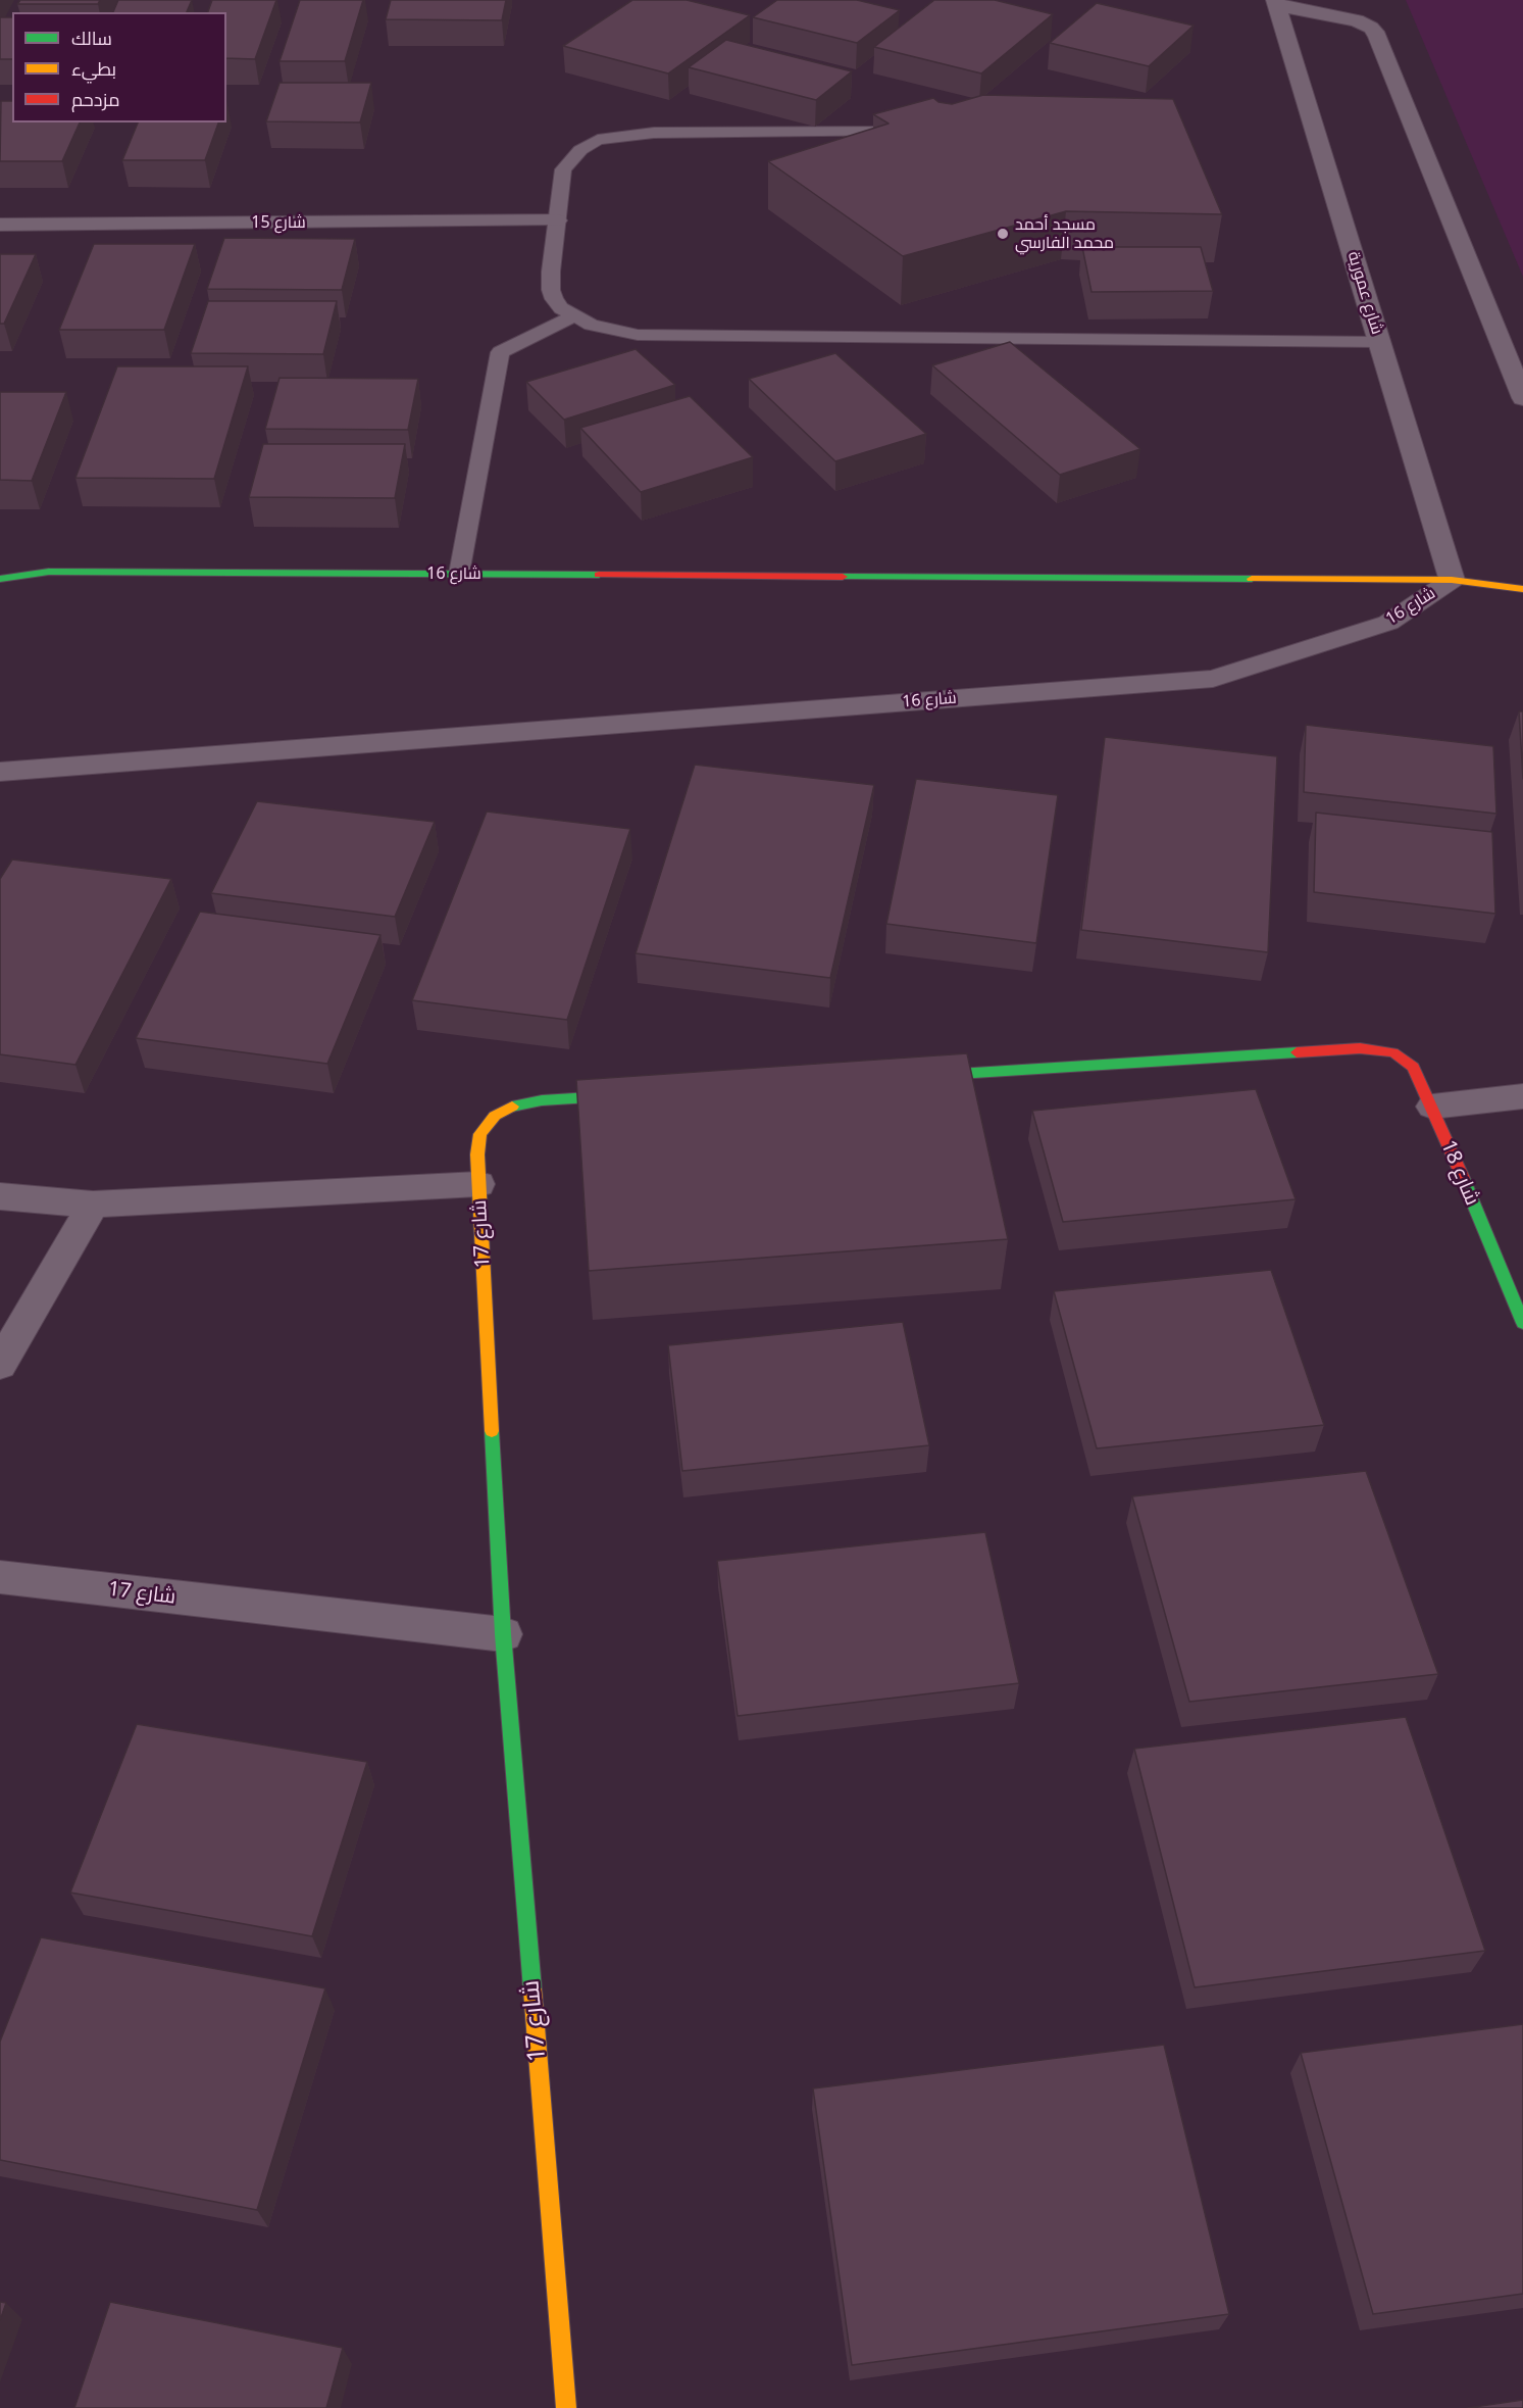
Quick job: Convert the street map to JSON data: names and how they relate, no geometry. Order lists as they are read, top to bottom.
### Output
{
  "streets": {
    "street": [
      "شارع 15",
      "شارع عمورية",
      "شارع 16",
      "شارع 18",
      "شارع 17"
    ]
  },
  "crossings": [
    ["شارع عمورية", "شارع 16"]
  ],
  "places": ["مسجد أحمد محمد الفارسي"],
  "legend": ["سالك", "بطيء", "مزدحم"]
}
